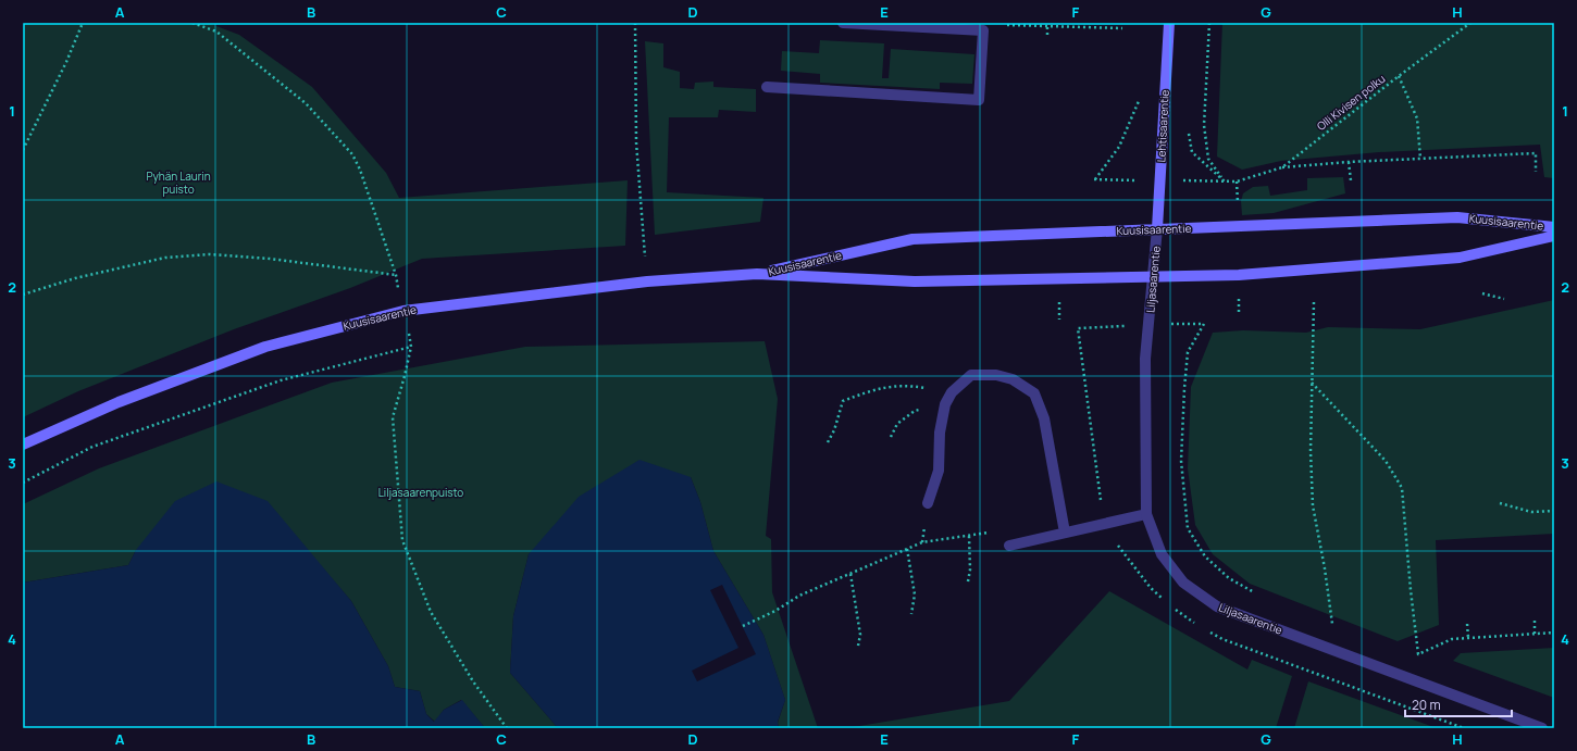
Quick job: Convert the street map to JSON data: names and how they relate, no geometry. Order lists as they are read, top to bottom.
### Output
{
  "streets": {
    "main road": ["Lehtisaarentie", "Kuusisaarentie"],
    "street": ["Liljasaarentie"],
    "path": ["Olli Kivisen polku"]
  },
  "crossings": [
    ["Lehtisaarentie", "Kuusisaarentie"],
    ["Lehtisaarentie", "Liljasaarentie"],
    ["Kuusisaarentie", "Liljasaarentie"]
  ],
  "parks": ["Pyhän Laurin puisto", "Liljasaarenpuisto"],
  "scale_bar": "20 m",
  "grid": {
    "columns": [
      "A",
      "B",
      "C",
      "D",
      "E",
      "F",
      "G",
      "H"
    ],
    "rows": [
      "1",
      "2",
      "3",
      "4"
    ]
  }
}
